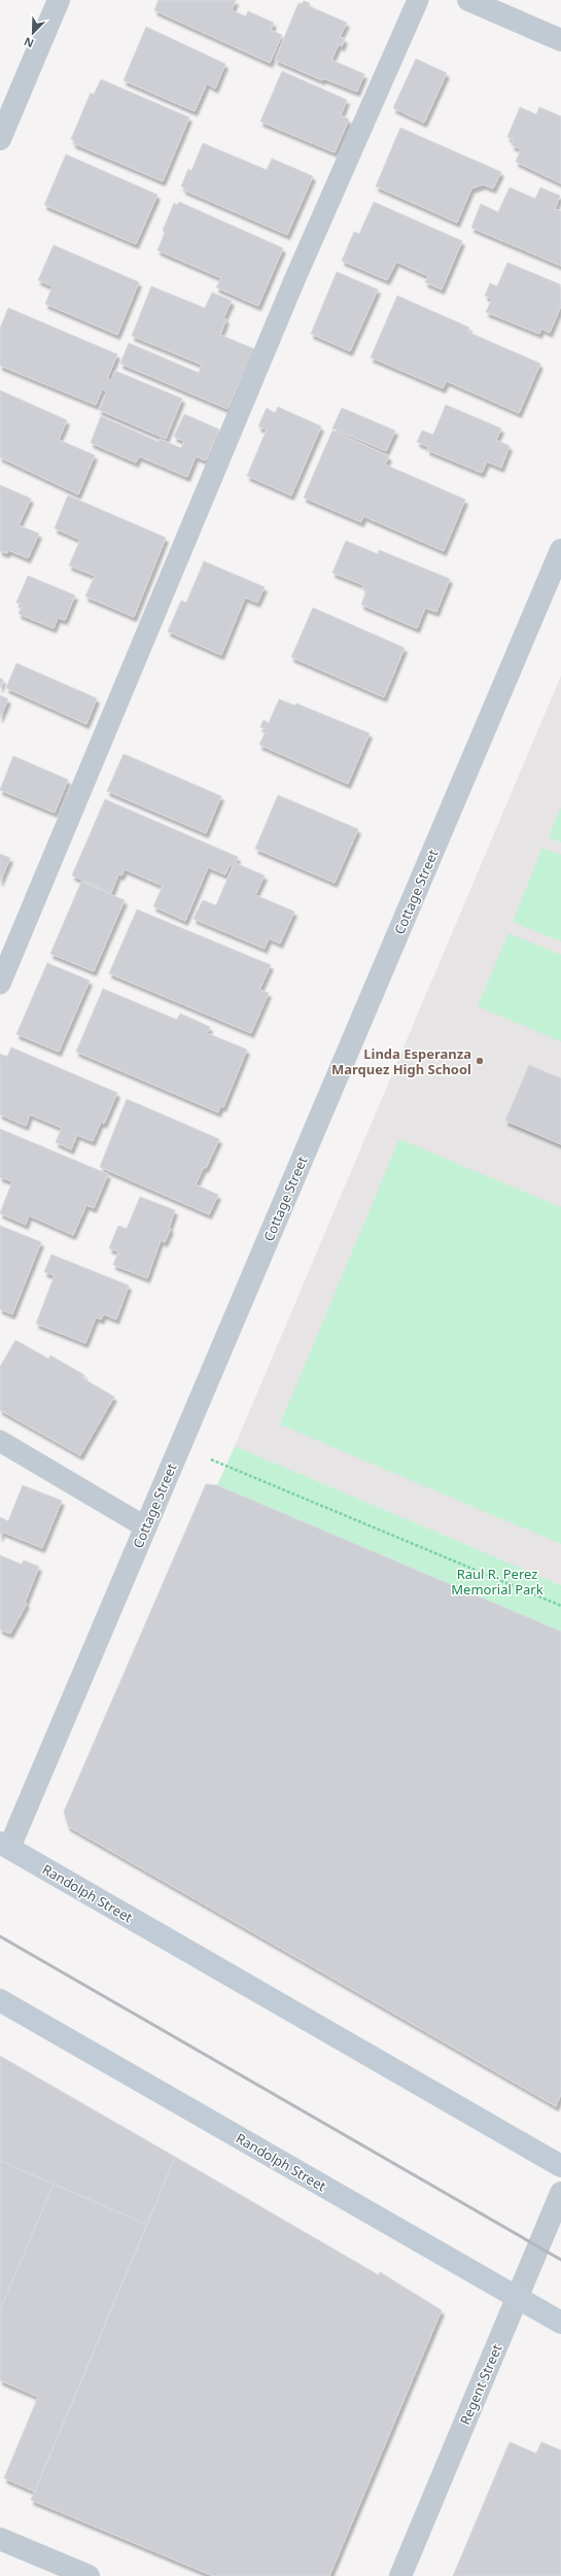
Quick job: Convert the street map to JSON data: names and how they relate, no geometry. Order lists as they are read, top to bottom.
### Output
{
  "streets": {
    "street": ["Cottage Street", "Randolph Street", "Regent Street"]
  },
  "crossings": [
    ["Cottage Street", "Randolph Street"],
    ["Randolph Street", "Regent Street"]
  ],
  "parks": ["Raul R. Perez Memorial Park"],
  "places": ["Linda Esperanza Marquez High School"],
  "north": "bottom left"
}
